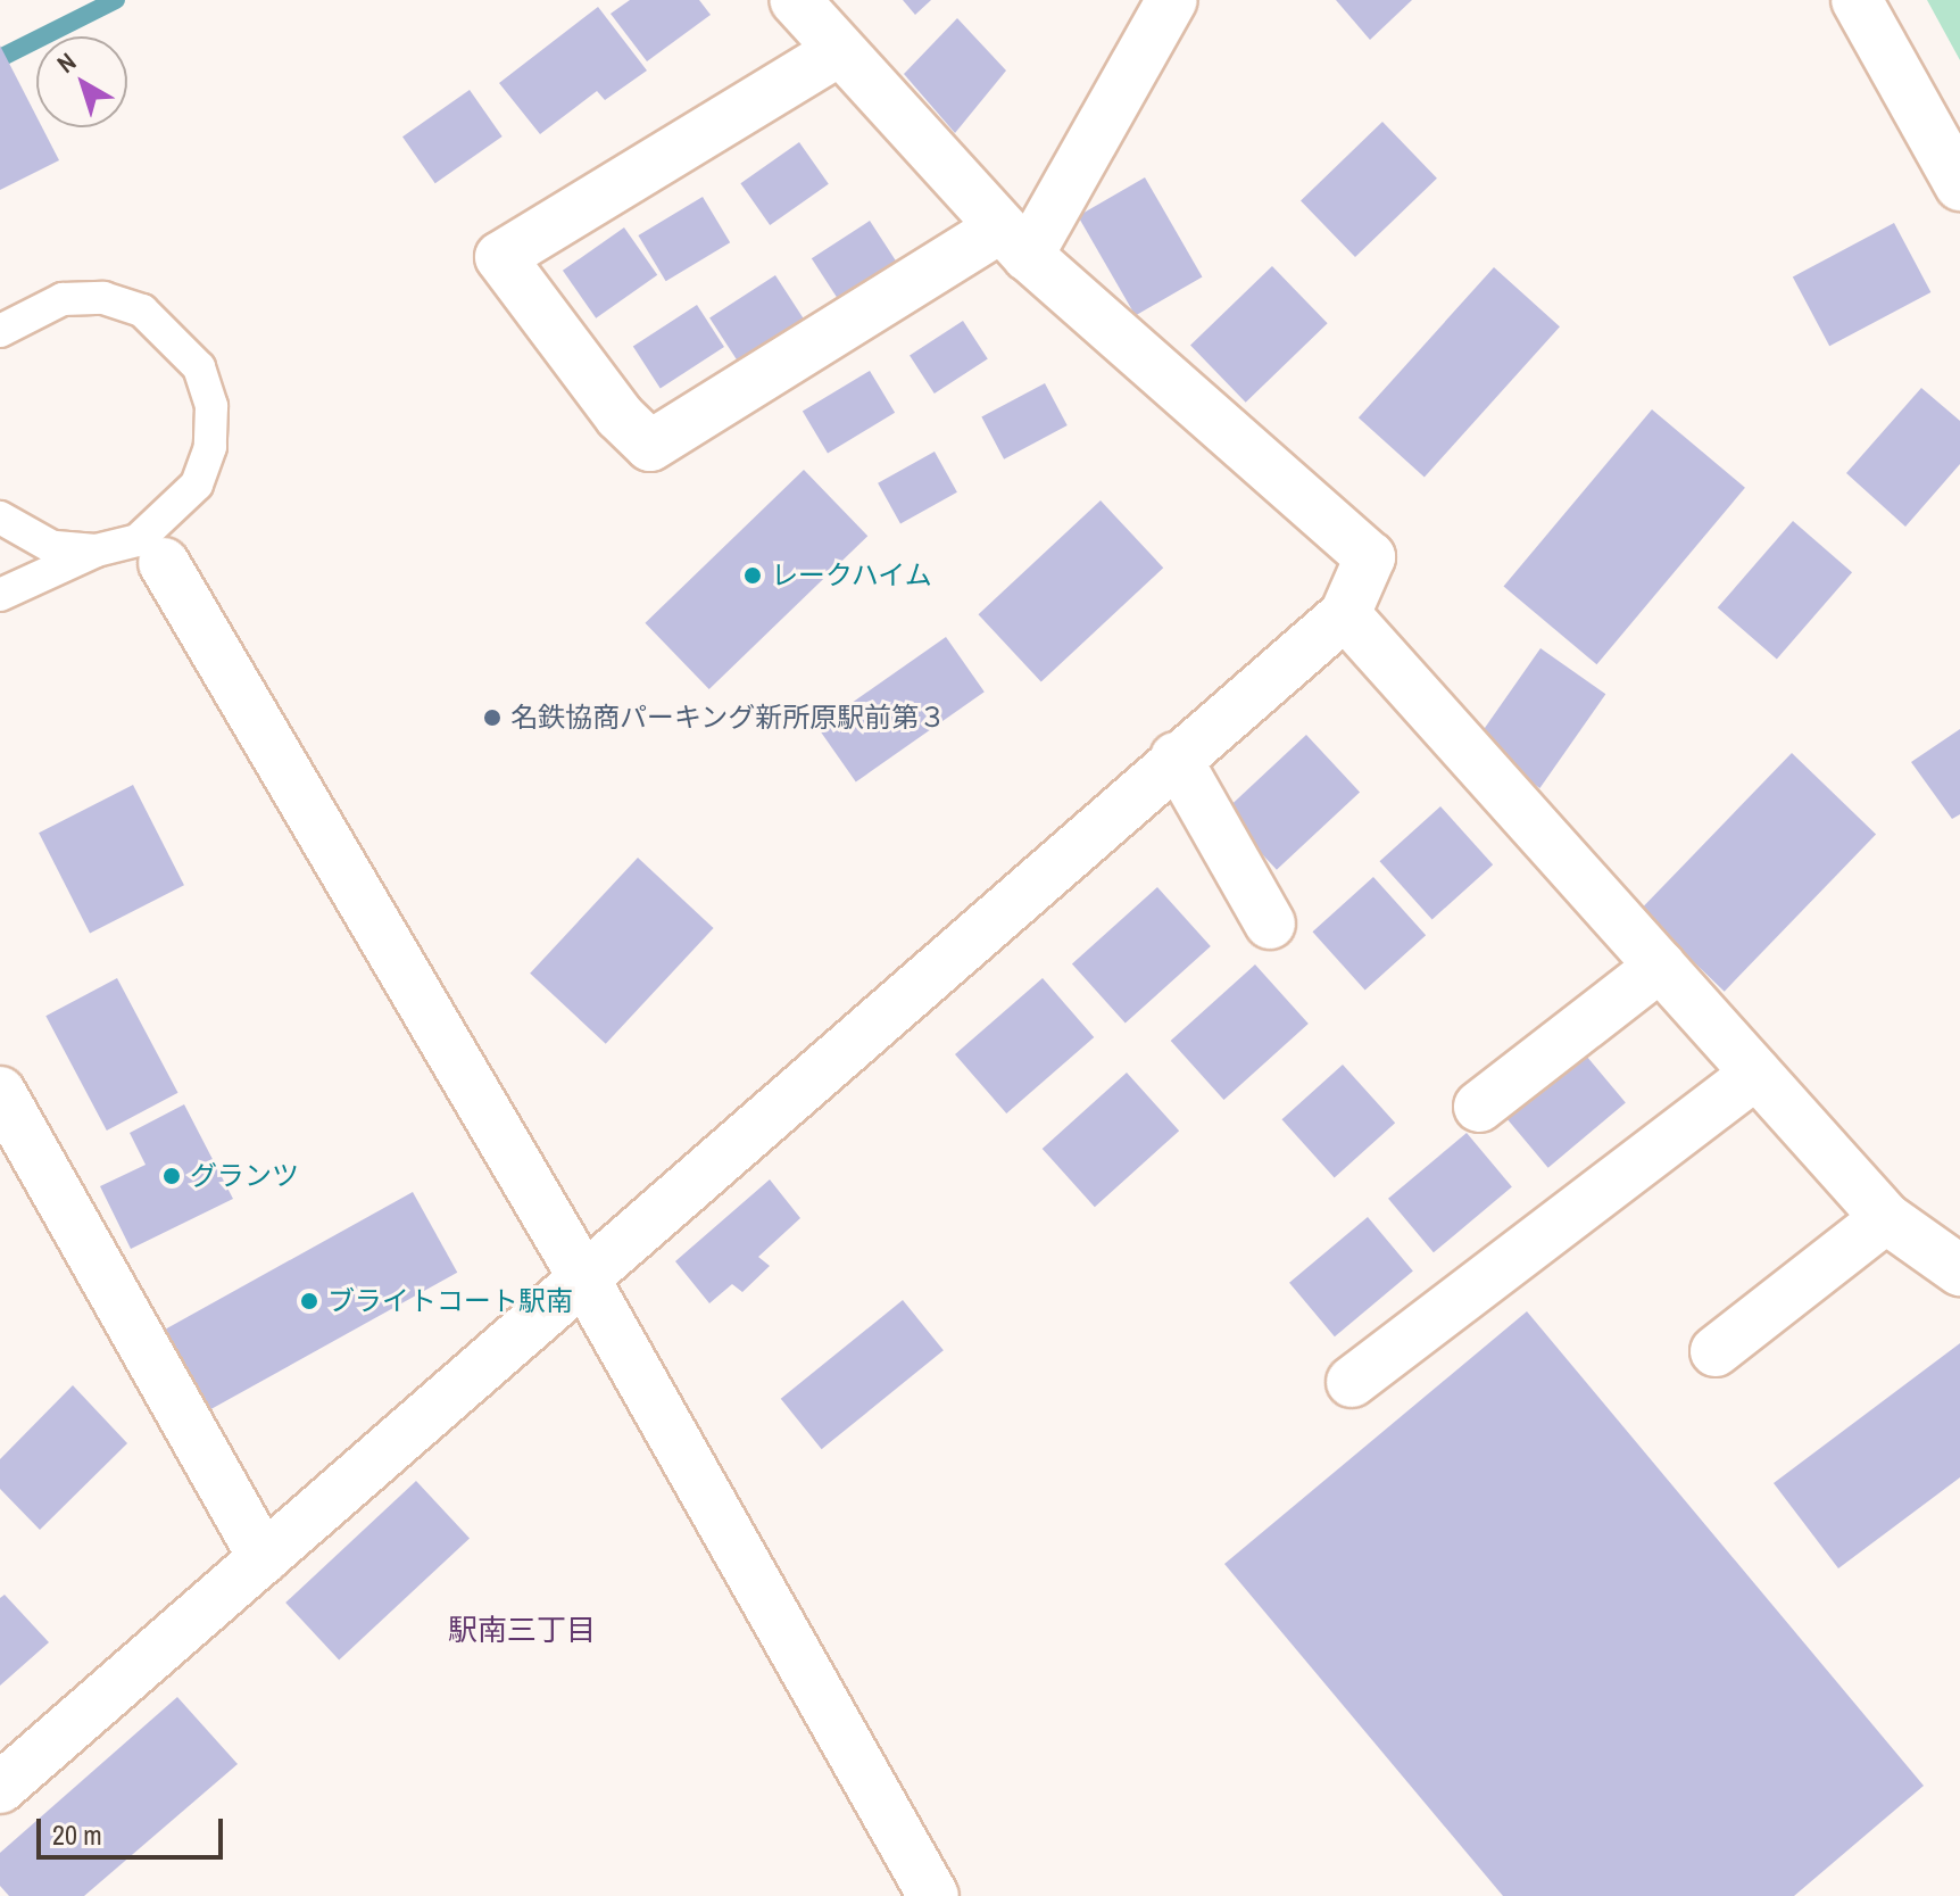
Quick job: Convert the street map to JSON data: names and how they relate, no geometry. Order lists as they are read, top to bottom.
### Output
{
  "districts": ["駅南三丁目"],
  "places": [
    "レークハイム",
    "名鉄協商パーキング新所原駅前第３",
    "グランツ",
    "ブライトコート駅南"
  ],
  "scale_bar": "20 m",
  "north": "top left"
}
